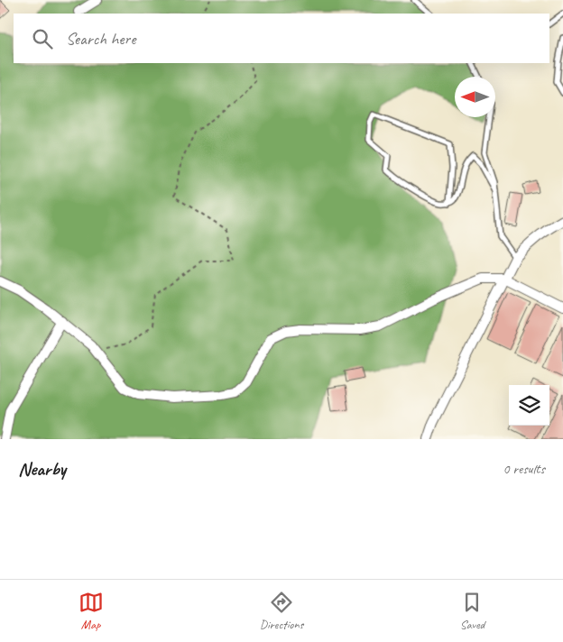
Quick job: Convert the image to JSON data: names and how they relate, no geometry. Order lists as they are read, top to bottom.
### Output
{
  "north": "left",
  "page": {
    "search": "Search here",
    "heading": ["Nearby", "0 results"],
    "nav": ["Map", "Directions", "Saved"]
  }
}
